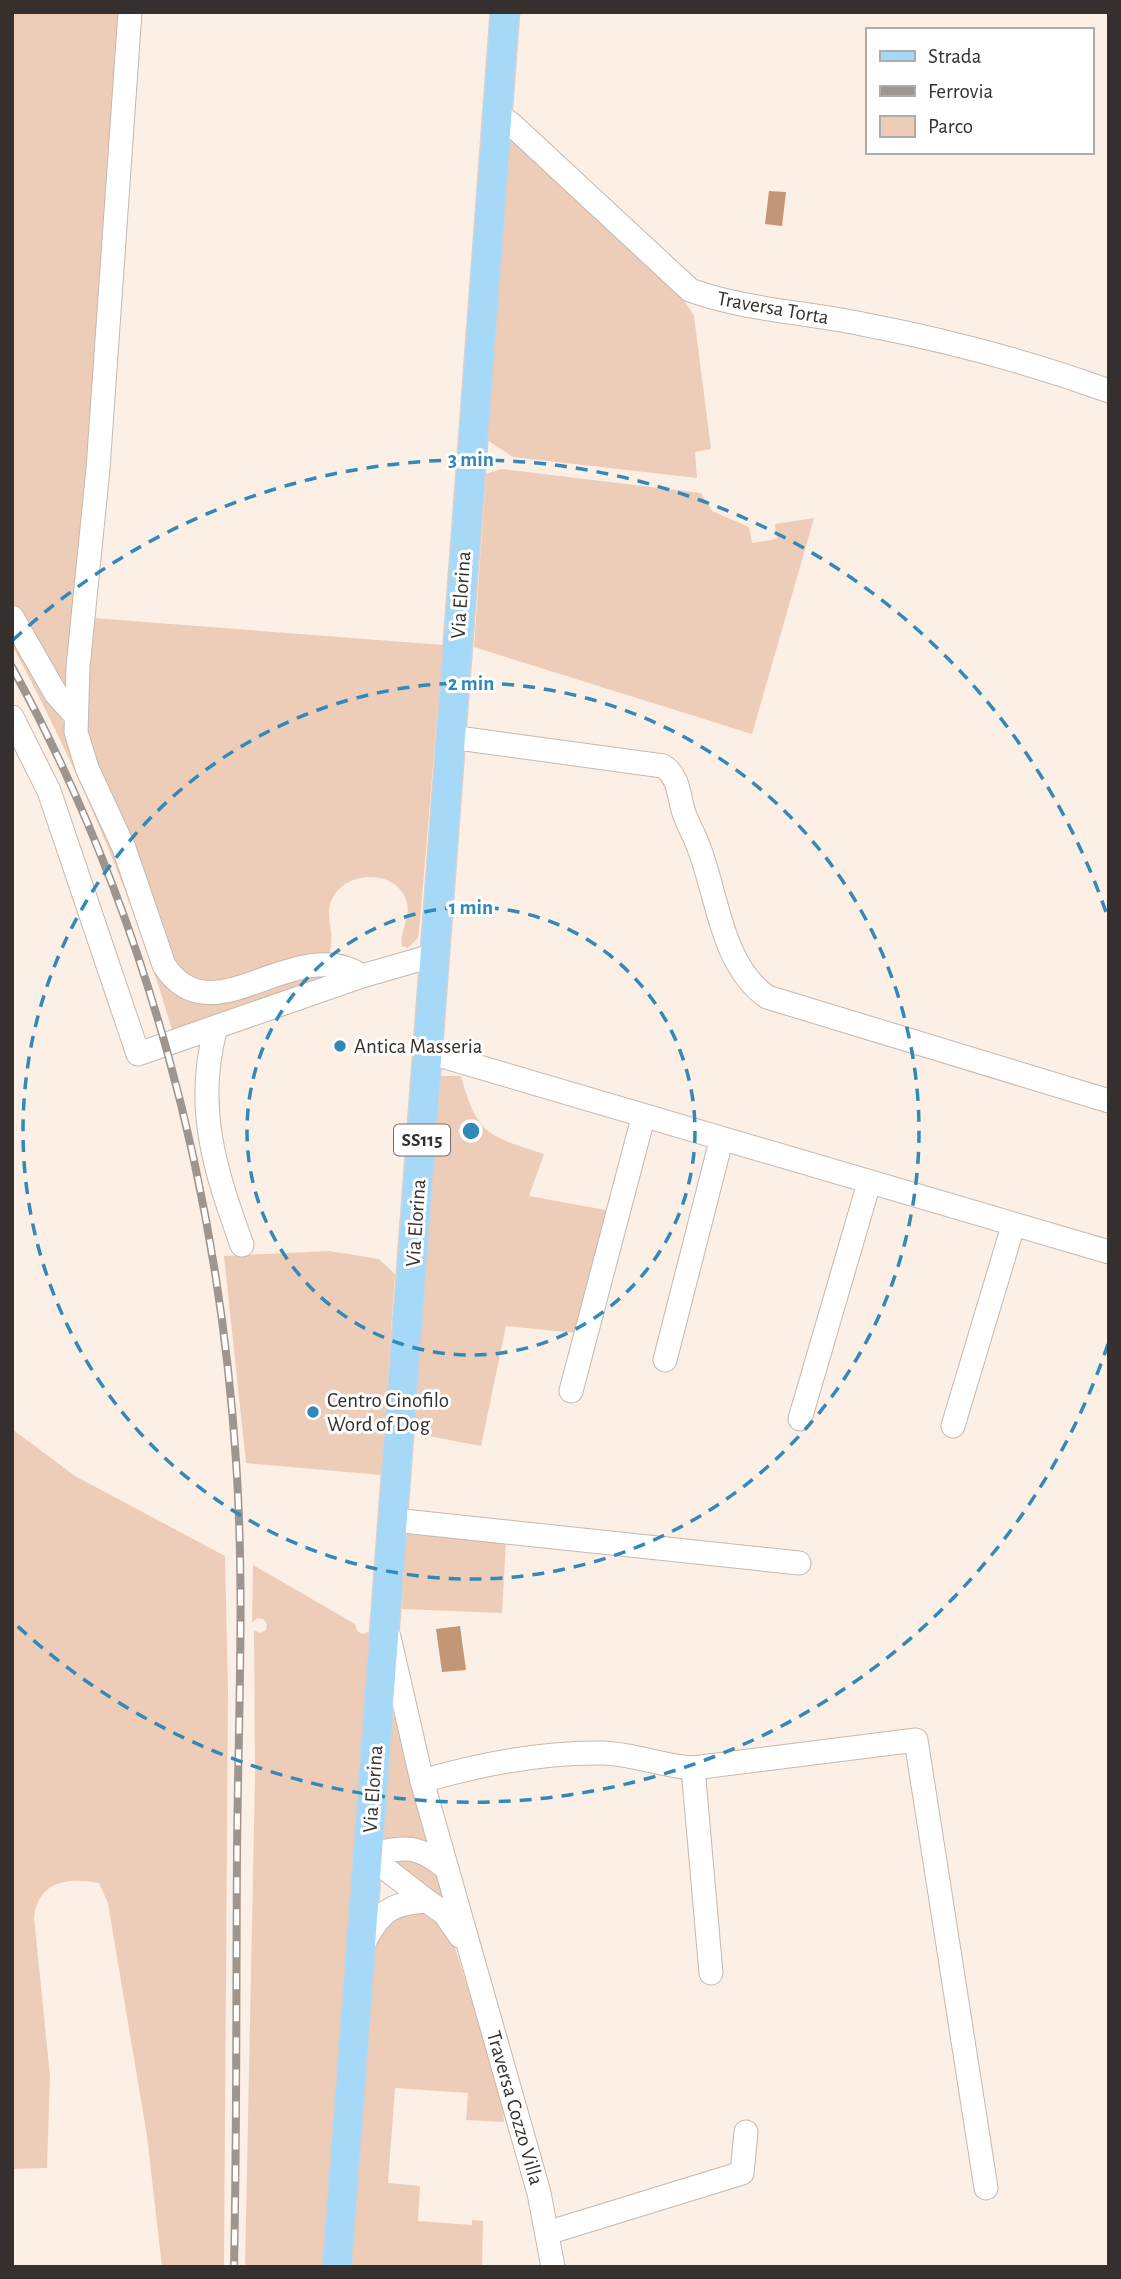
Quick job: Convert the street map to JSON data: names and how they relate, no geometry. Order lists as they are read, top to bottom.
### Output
{
  "streets": {
    "main road": ["Via Elorina", "SS115"],
    "street": ["Traversa Torta", "Traversa Cozzo Villa"]
  },
  "crossings": [
    ["Traversa Torta", "Via Elorina"],
    ["Via Elorina", "Traversa Cozzo Villa"]
  ],
  "places": ["Antica Masseria", "Centro Cinofilo Word of Dog"],
  "legend": ["Strada", "Ferrovia", "Parco"],
  "rings": ["3 min", "2 min", "1 min"]
}
